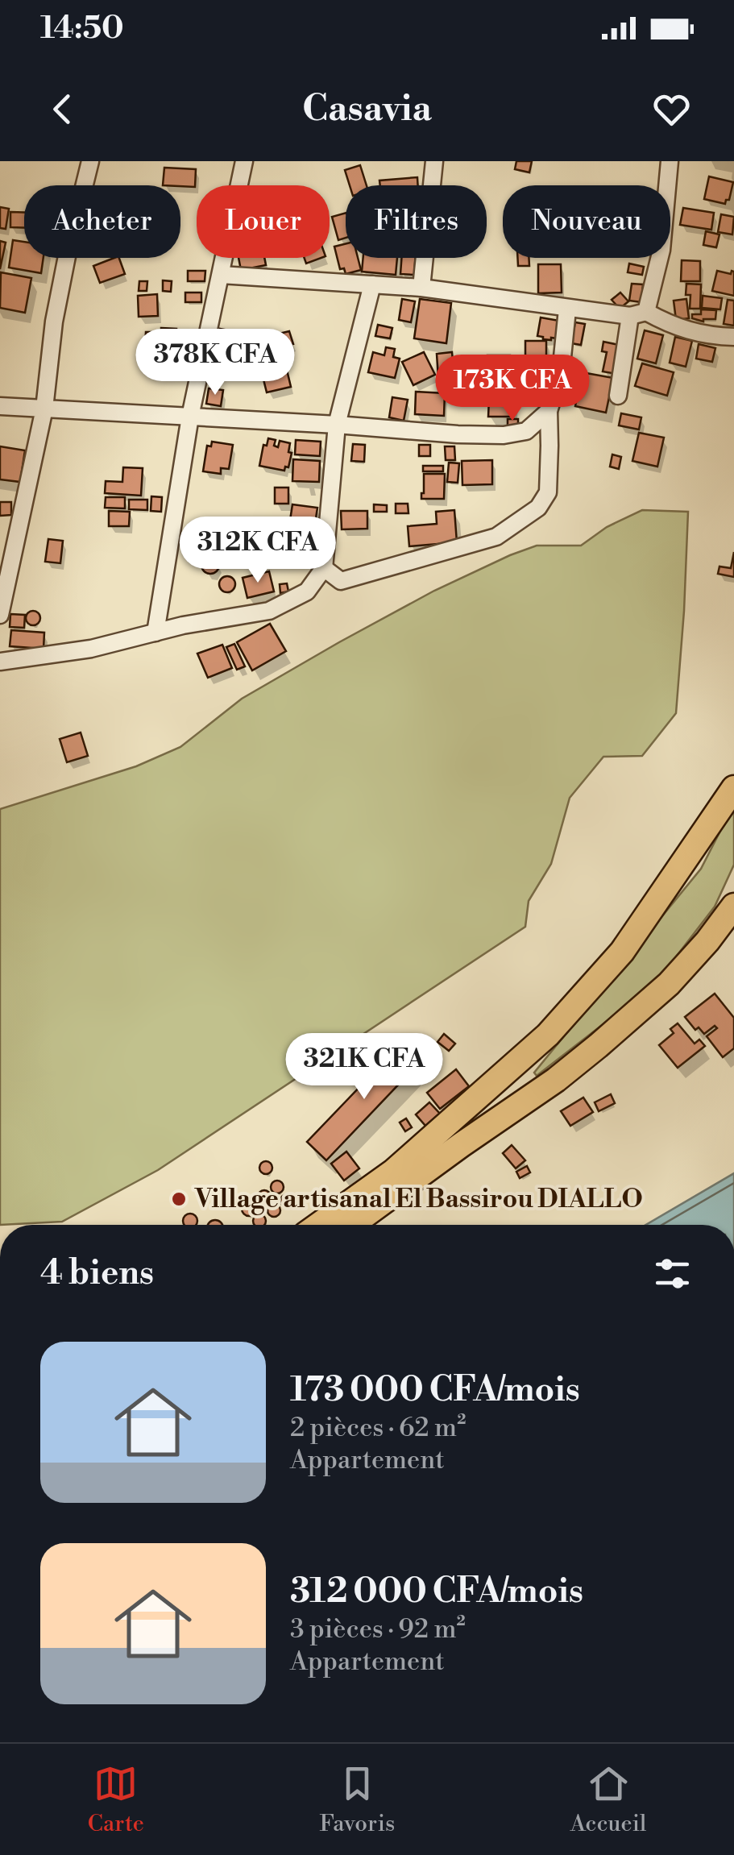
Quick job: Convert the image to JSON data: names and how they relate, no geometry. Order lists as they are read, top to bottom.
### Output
{
  "places": ["Village artisanal El Bassirou DIALLO"],
  "page": {
    "status": "14:50",
    "header": "Casavia",
    "chip": [
      "Acheter",
      "Louer",
      "Filtres",
      "Nouveau"
    ],
    "price": [
      "378K CFA",
      "173K CFA",
      "312K CFA",
      "321K CFA"
    ],
    "heading": "4 biens",
    "list": [
      {
        "name": "173 000 CFA/mois",
        "note": "2 pièces · 62 m² · Appartement"
      },
      {
        "name": "312 000 CFA/mois",
        "note": "3 pièces · 92 m² · Appartement"
      }
    ],
    "tabs": ["Carte", "Favoris", "Accueil"]
  }
}
